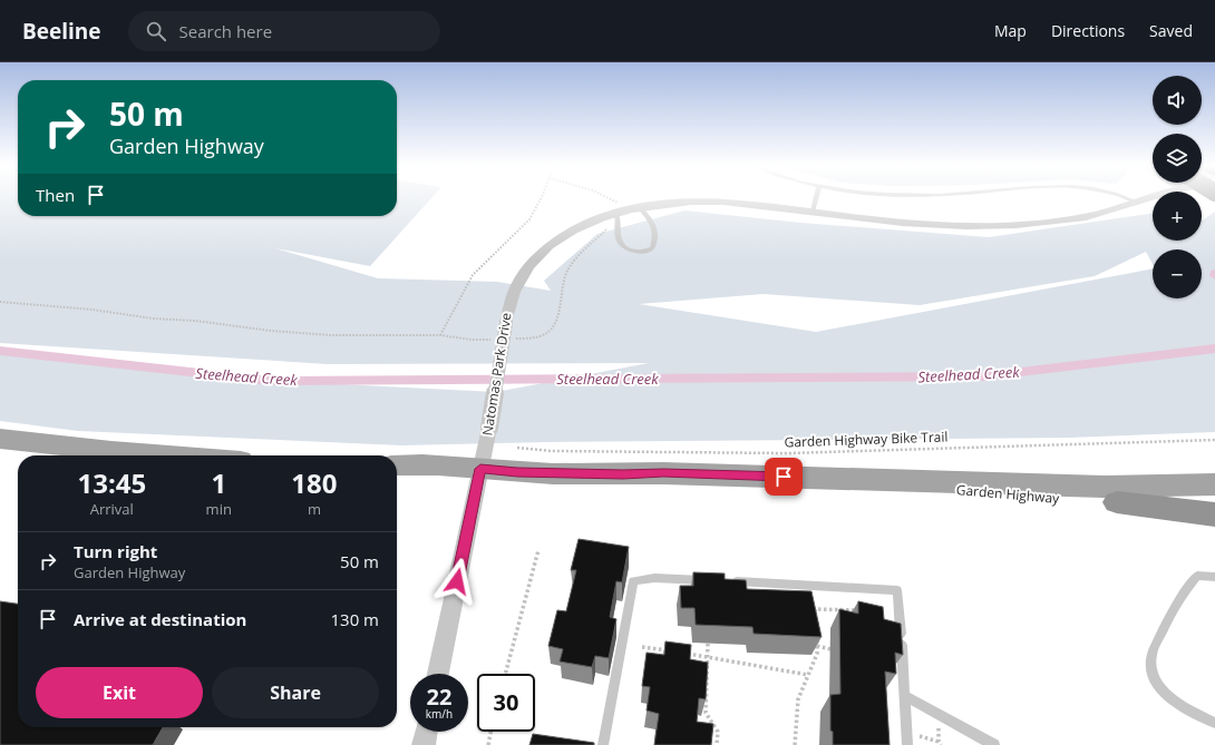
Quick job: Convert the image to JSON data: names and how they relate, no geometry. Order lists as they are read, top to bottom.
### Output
{
  "streets": {
    "main road": ["Garden Highway"],
    "street": ["Natomas Park Drive"],
    "path": ["Garden Highway Bike Trail"]
  },
  "crossings": [
    ["Natomas Park Drive", "Garden Highway"]
  ],
  "water": ["Steelhead Creek"],
  "page": {
    "header": "Beeline",
    "search": "Search here",
    "nav": ["Map", "Directions", "Saved"],
    "map_buttons": ["+", "−"],
    "turn": ["50 m", "Garden Highway"],
    "then": "Then",
    "eta": [
      "13:45",
      "Arrival",
      "1",
      "min",
      "180",
      "m"
    ],
    "list": [
      {
        "name": "Turn right",
        "note": "Garden Highway",
        "value": "50 m"
      },
      {
        "name": "Arrive at destination",
        "value": "130 m"
      }
    ],
    "buttons": ["Exit", "Share"],
    "speed": "22 km/h",
    "limit": "30"
  }
}
